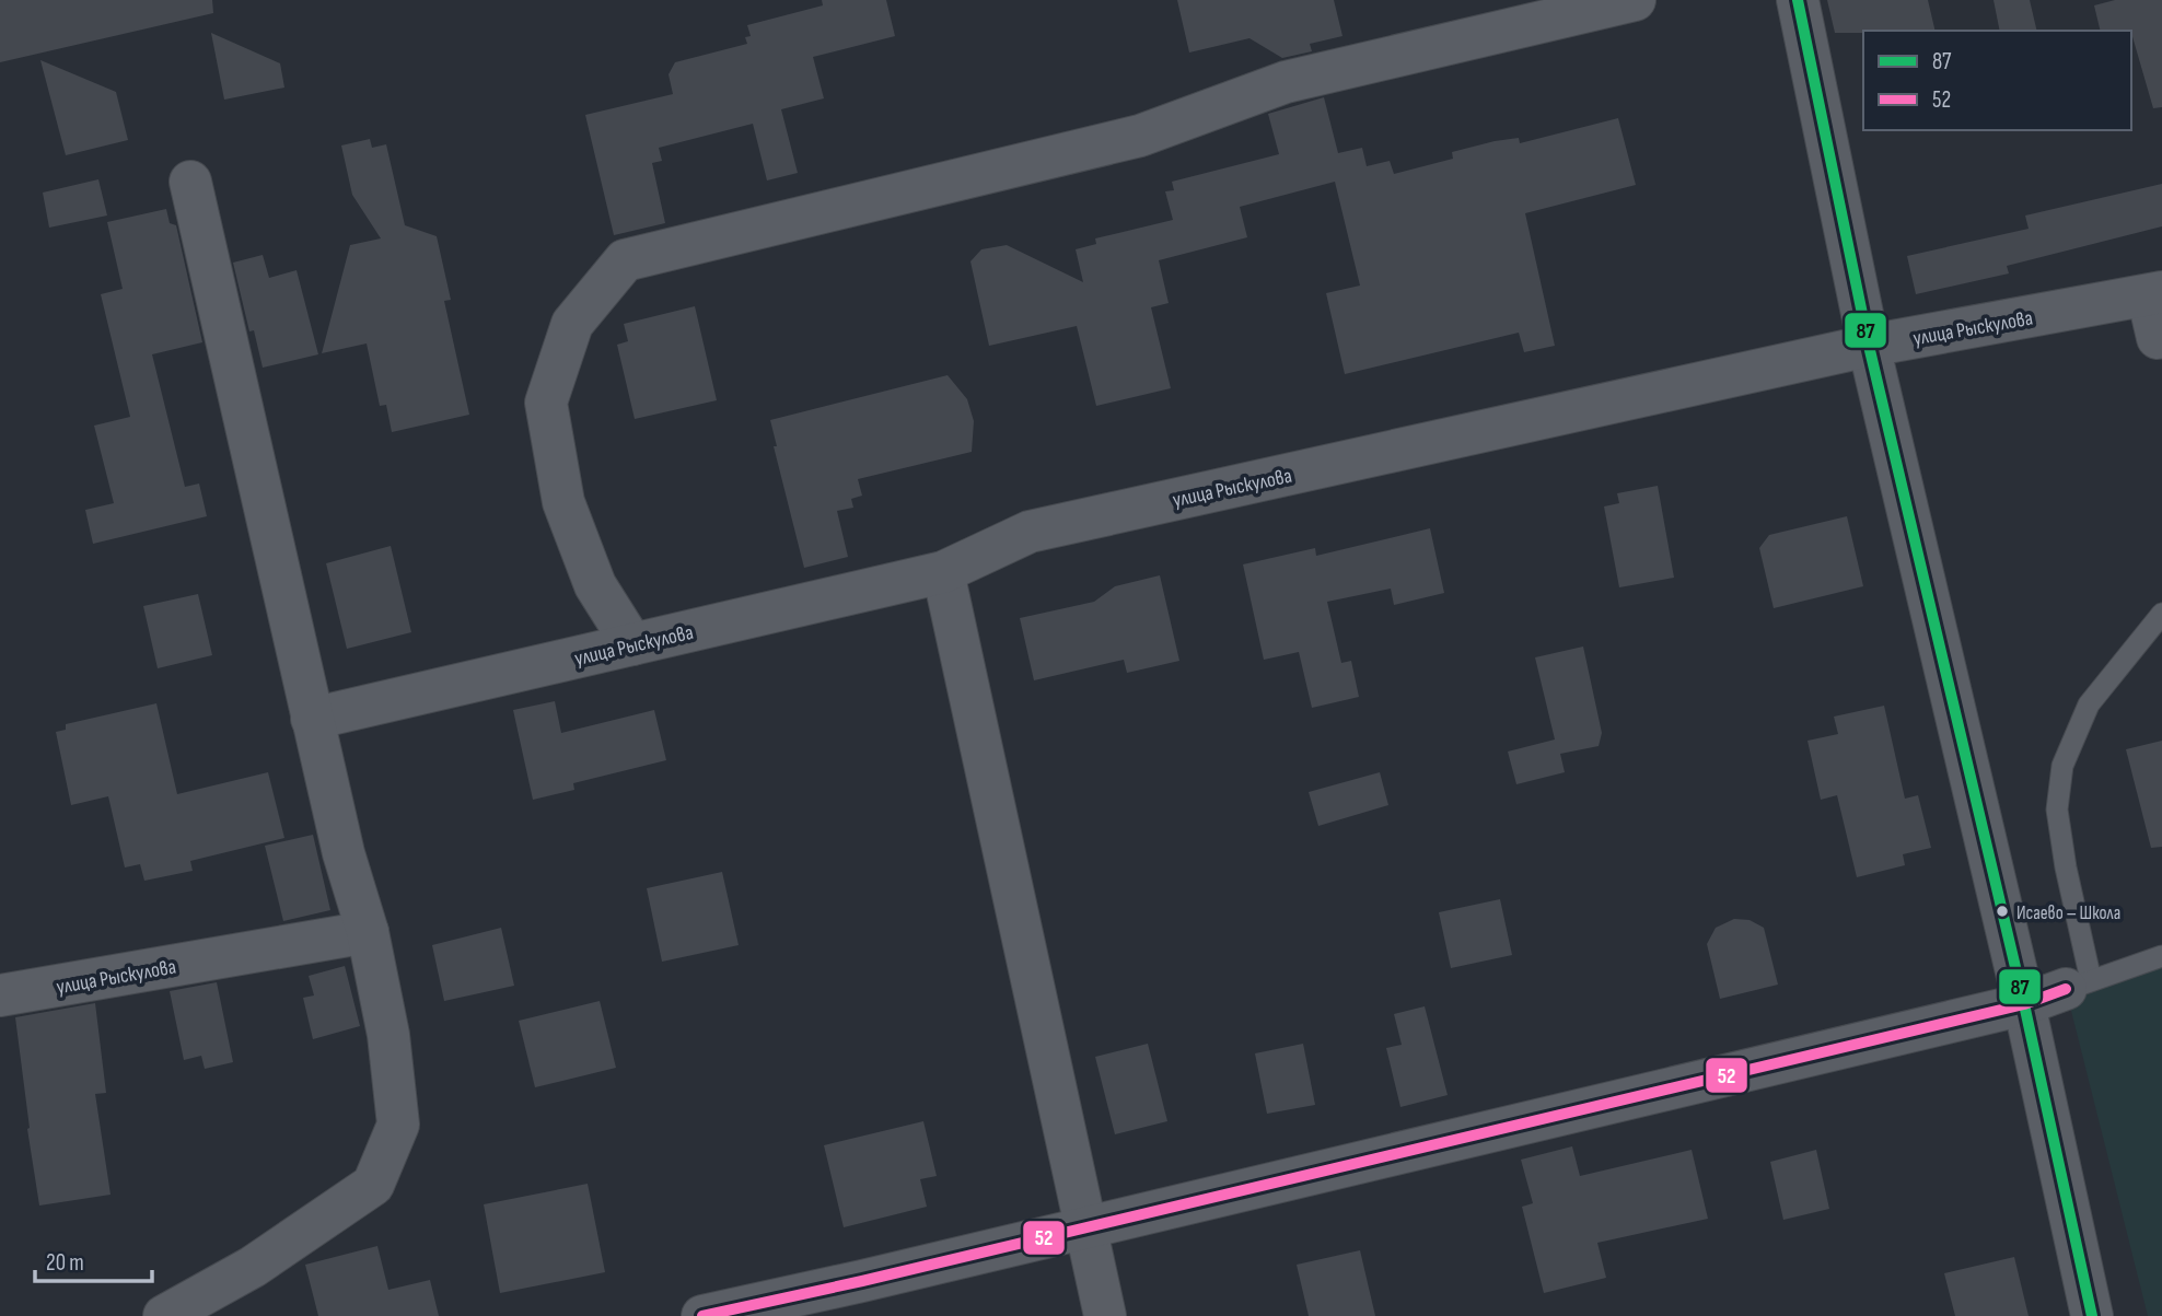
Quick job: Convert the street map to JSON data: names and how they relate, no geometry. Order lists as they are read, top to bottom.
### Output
{
  "streets": {
    "street": ["улица Рыскулова"]
  },
  "places": ["Исаево – Школа"],
  "lines": ["transit line 87", "transit line 52"],
  "legend": ["87", "52"],
  "scale_bar": "20 m"
}
